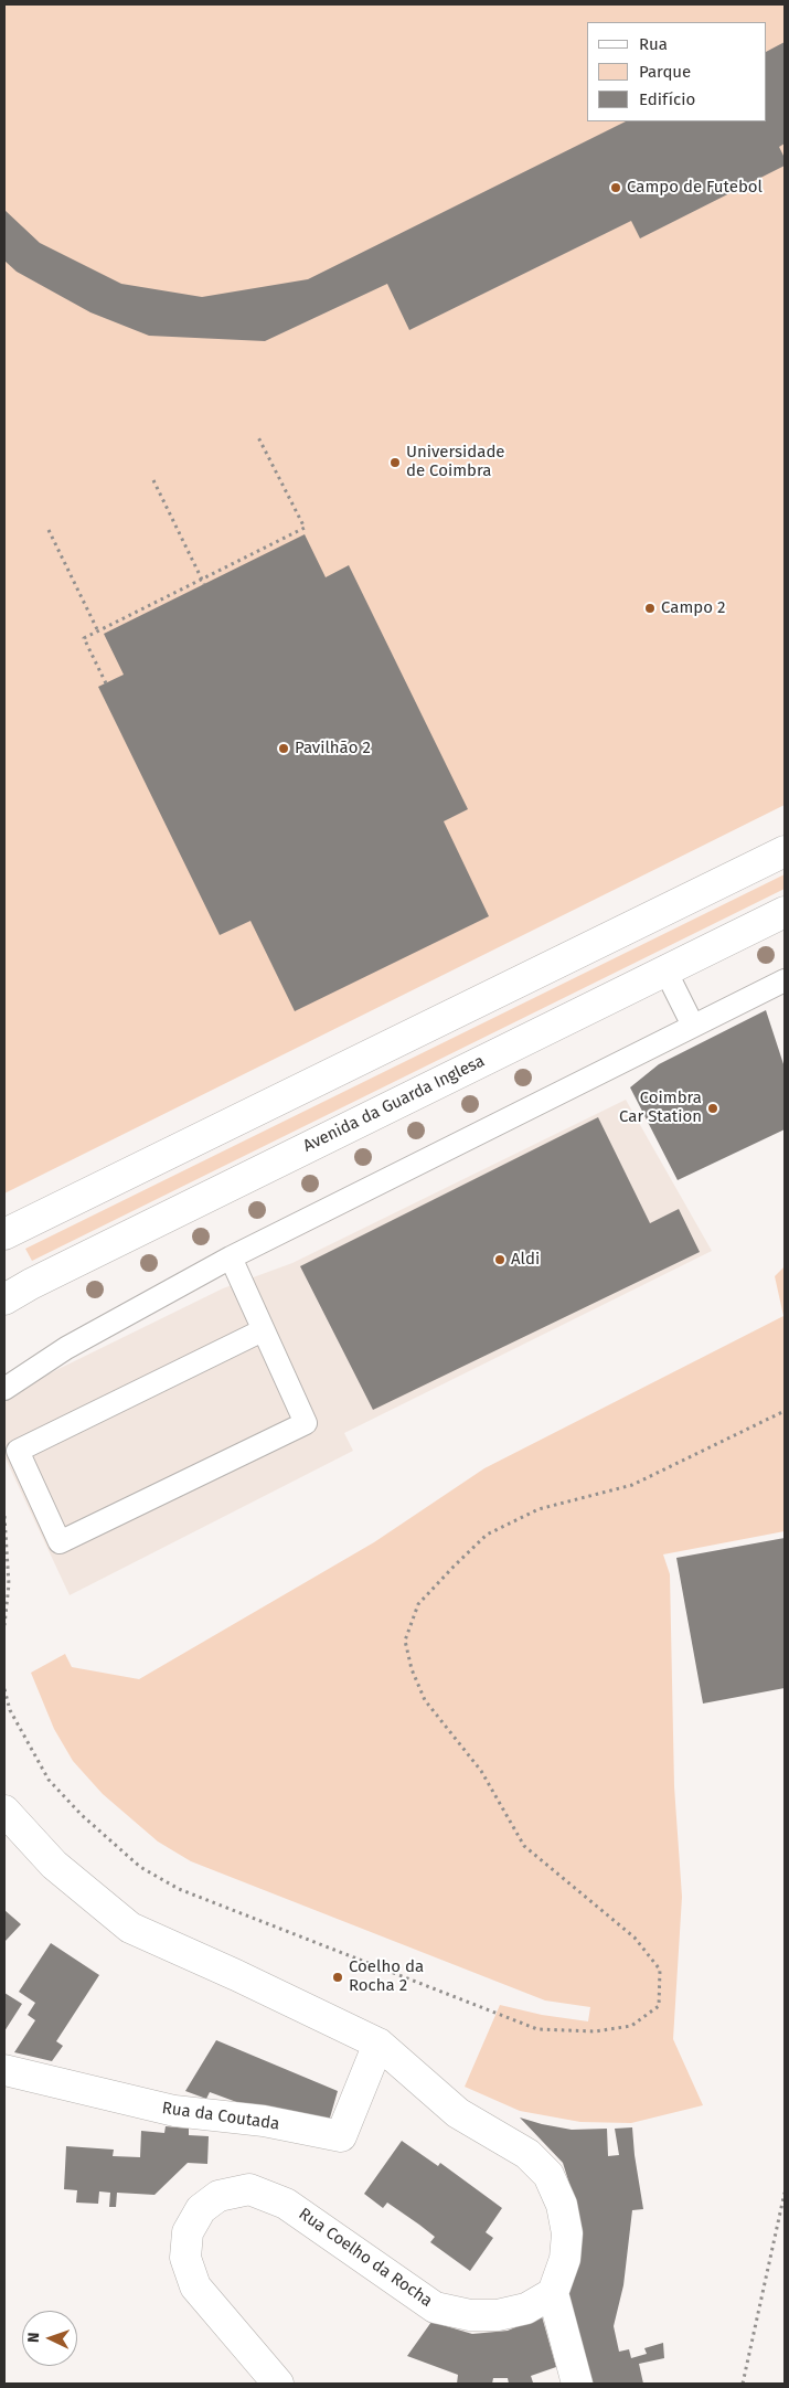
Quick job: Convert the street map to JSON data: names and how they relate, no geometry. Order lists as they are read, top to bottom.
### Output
{
  "streets": {
    "street": ["Avenida da Guarda Inglesa", "Rua da Coutada", "Rua Coelho da Rocha"]
  },
  "places": [
    "Campo de Futebol",
    "Universidade de Coimbra",
    "Campo 2",
    "Pavilhão 2",
    "Coimbra Car Station",
    "Aldi",
    "Coelho da Rocha 2"
  ],
  "legend": ["Rua", "Parque", "Edifício"],
  "north": "left"
}
